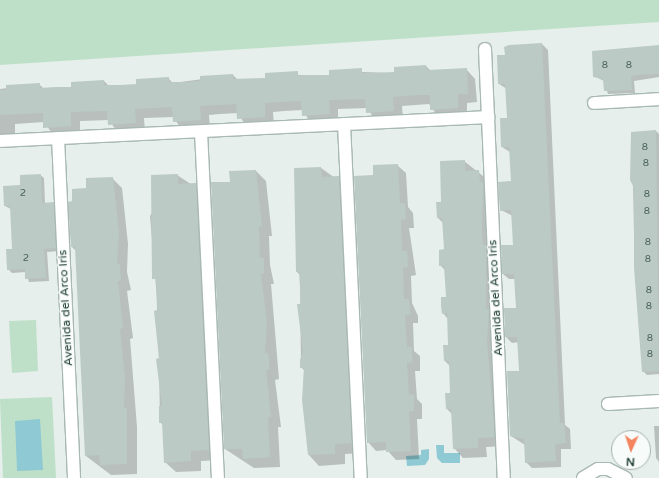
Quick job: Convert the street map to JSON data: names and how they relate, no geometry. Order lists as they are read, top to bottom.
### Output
{
  "streets": {
    "street": ["Avenida del Arco Iris"]
  },
  "house_numbers": [
    "8",
    "8",
    "8",
    "8",
    "2",
    "8",
    "8",
    "8",
    "2",
    "8",
    "8",
    "8",
    "8",
    "8"
  ],
  "north": "bottom"
}
